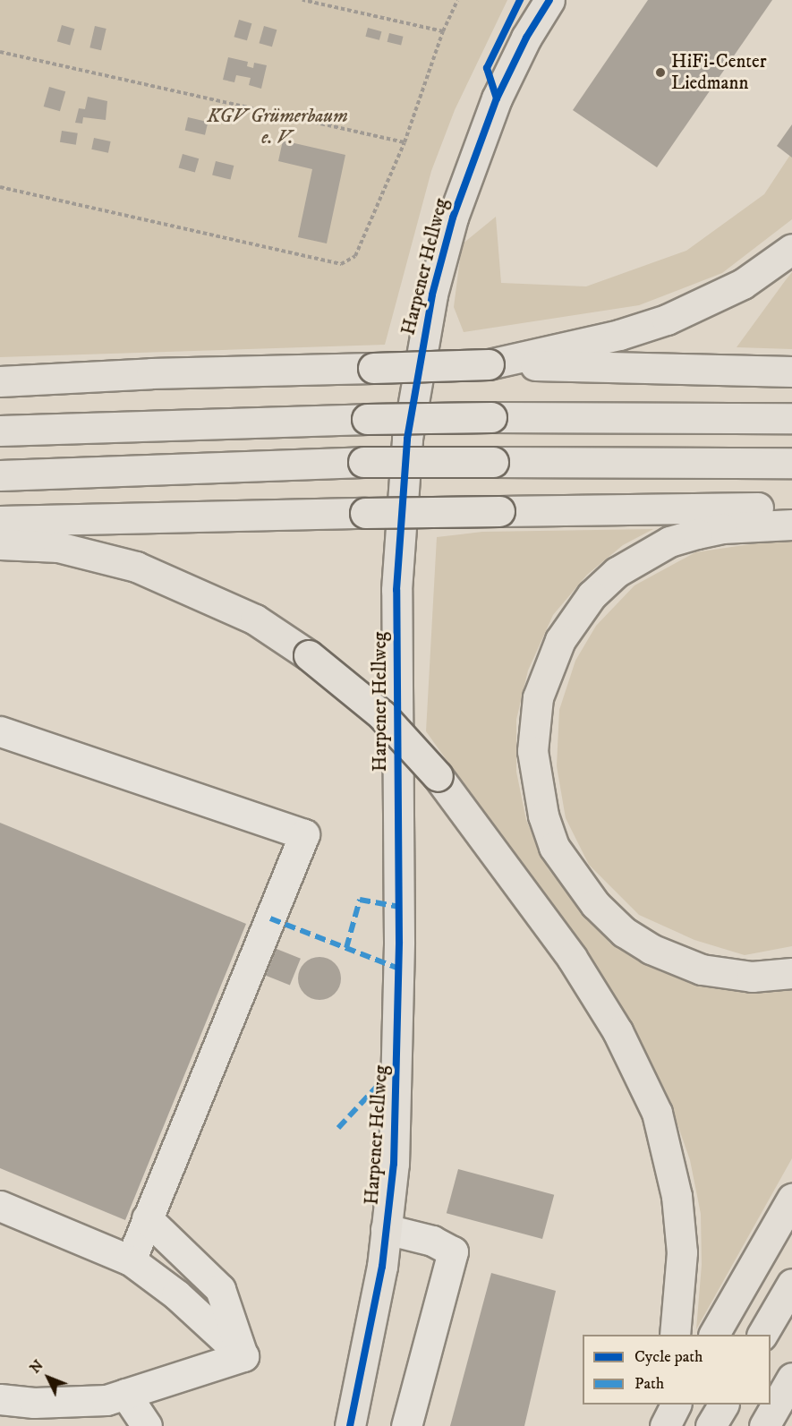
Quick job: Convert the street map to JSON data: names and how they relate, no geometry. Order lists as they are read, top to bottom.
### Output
{
  "streets": {
    "main road": ["Harpener Hellweg"]
  },
  "parks": ["KGV Grümerbaum e. V."],
  "places": ["HiFi-Center Liedmann"],
  "legend": ["Cycle path", "Path"],
  "north": "top left"
}
